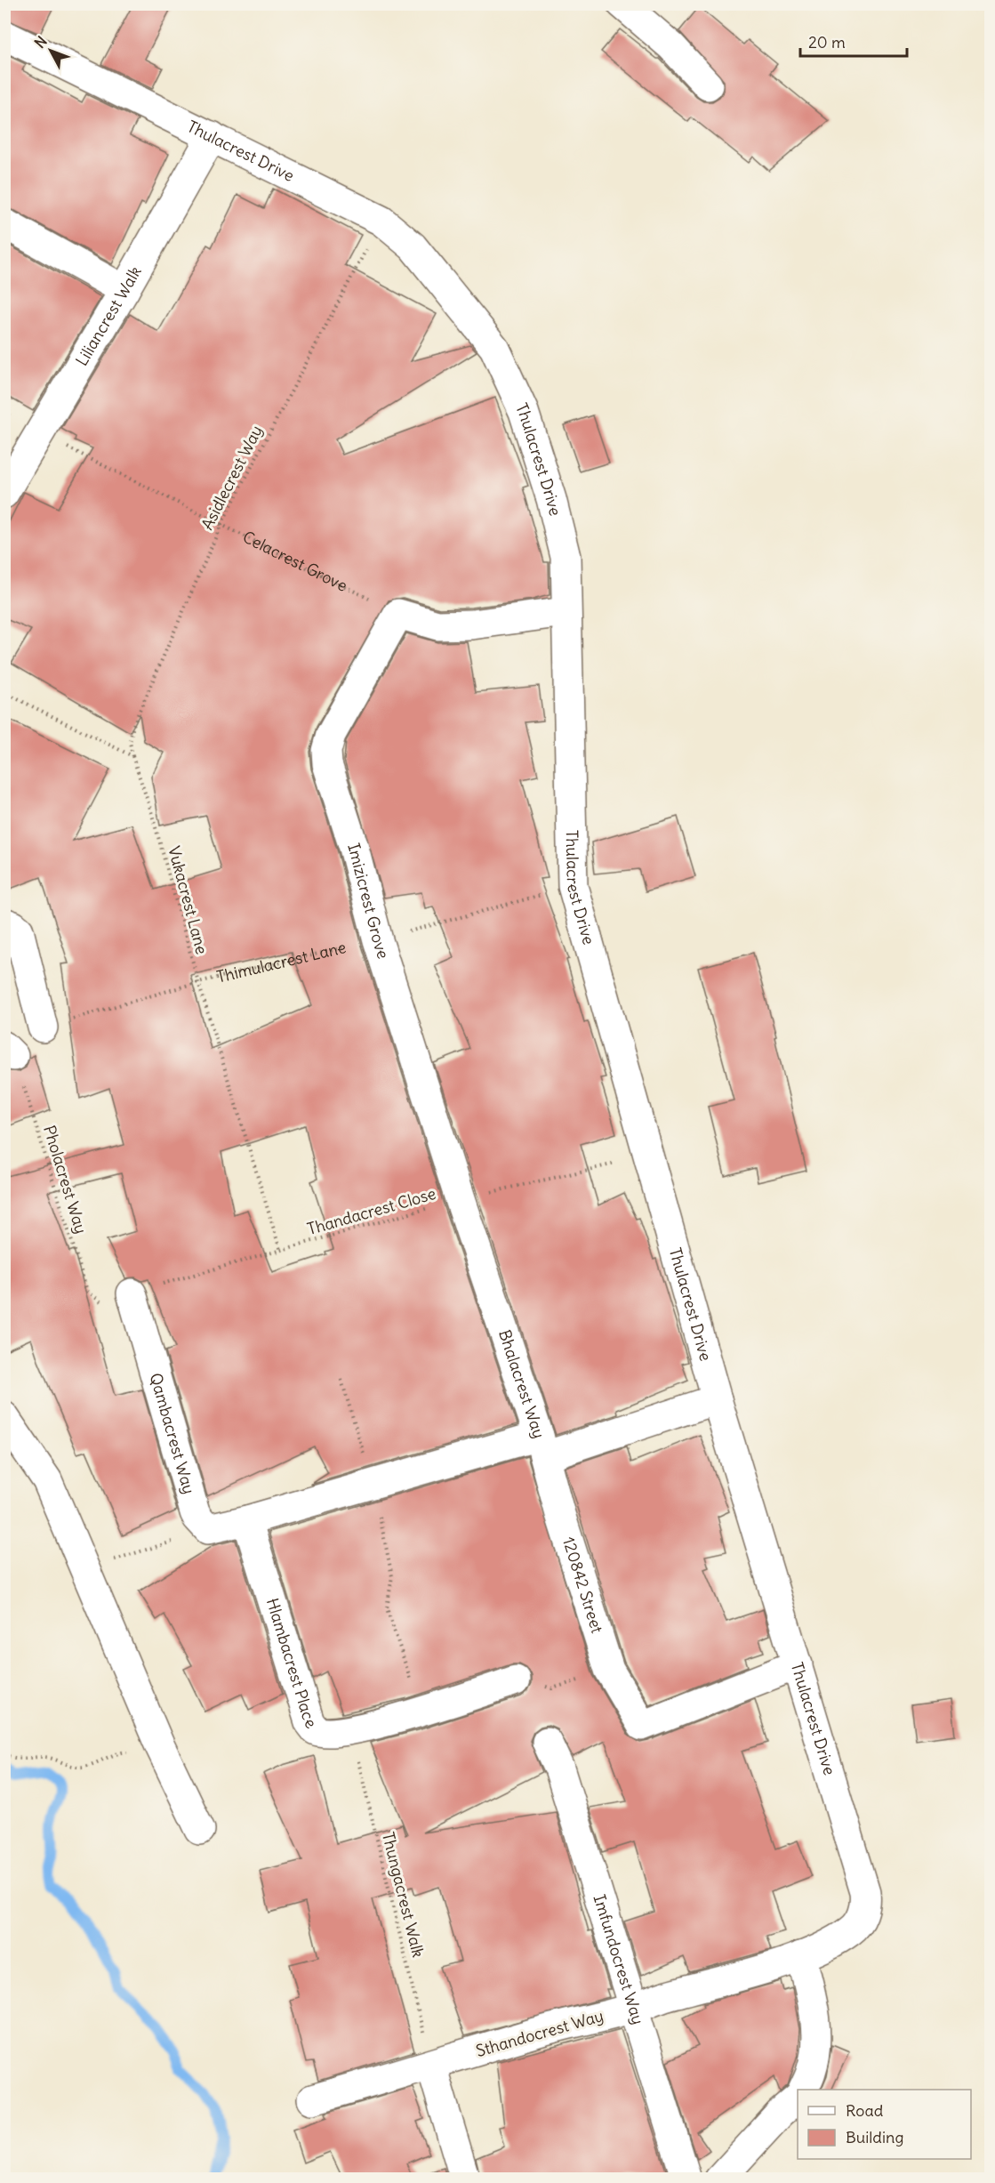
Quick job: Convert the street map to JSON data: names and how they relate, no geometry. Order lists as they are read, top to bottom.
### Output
{
  "streets": {
    "street": [
      "Thulacrest Drive",
      "Liliancrest Walk",
      "Imizicrest Grove",
      "Bhalacrest Way",
      "Qambacrest Way",
      "120842 Street",
      "Hlambacrest Place",
      "Imfundocrest Way",
      "Sthandocrest Way"
    ],
    "path": [
      "Asidlecrest Way",
      "Celacrest Grove",
      "Vukacrest Lane",
      "Thimulacrest Lane",
      "Pholacrest Way",
      "Thandacrest Close",
      "Thungacrest Walk"
    ]
  },
  "crossings": [
    ["Thulacrest Drive", "Liliancrest Walk"],
    ["Thulacrest Drive", "Asidlecrest Way"],
    ["Thulacrest Drive", "Thimulacrest Lane"],
    ["Thulacrest Drive", "Thandacrest Close"],
    ["Thulacrest Drive", "120842 Street"],
    ["Thulacrest Drive", "Sthandocrest Way"],
    ["Liliancrest Walk", "Celacrest Grove"],
    ["Asidlecrest Way", "Celacrest Grove"],
    ["Asidlecrest Way", "Vukacrest Lane"],
    ["Celacrest Grove", "Imizicrest Grove"],
    ["Vukacrest Lane", "Thimulacrest Lane"],
    ["Vukacrest Lane", "Thandacrest Close"],
    ["Imizicrest Grove", "Thimulacrest Lane"],
    ["Imizicrest Grove", "Thandacrest Close"],
    ["Imizicrest Grove", "Bhalacrest Way"],
    ["Pholacrest Way", "Thandacrest Close"],
    ["Thandacrest Close", "Bhalacrest Way"],
    ["Thandacrest Close", "Qambacrest Way"],
    ["Bhalacrest Way", "120842 Street"],
    ["Bhalacrest Way", "Hlambacrest Place"],
    ["Hlambacrest Place", "Thungacrest Walk"],
    ["Thungacrest Walk", "Sthandocrest Way"],
    ["Imfundocrest Way", "Sthandocrest Way"]
  ],
  "legend": ["Road", "Building"],
  "scale_bar": "20 m",
  "north": "top left"
}
